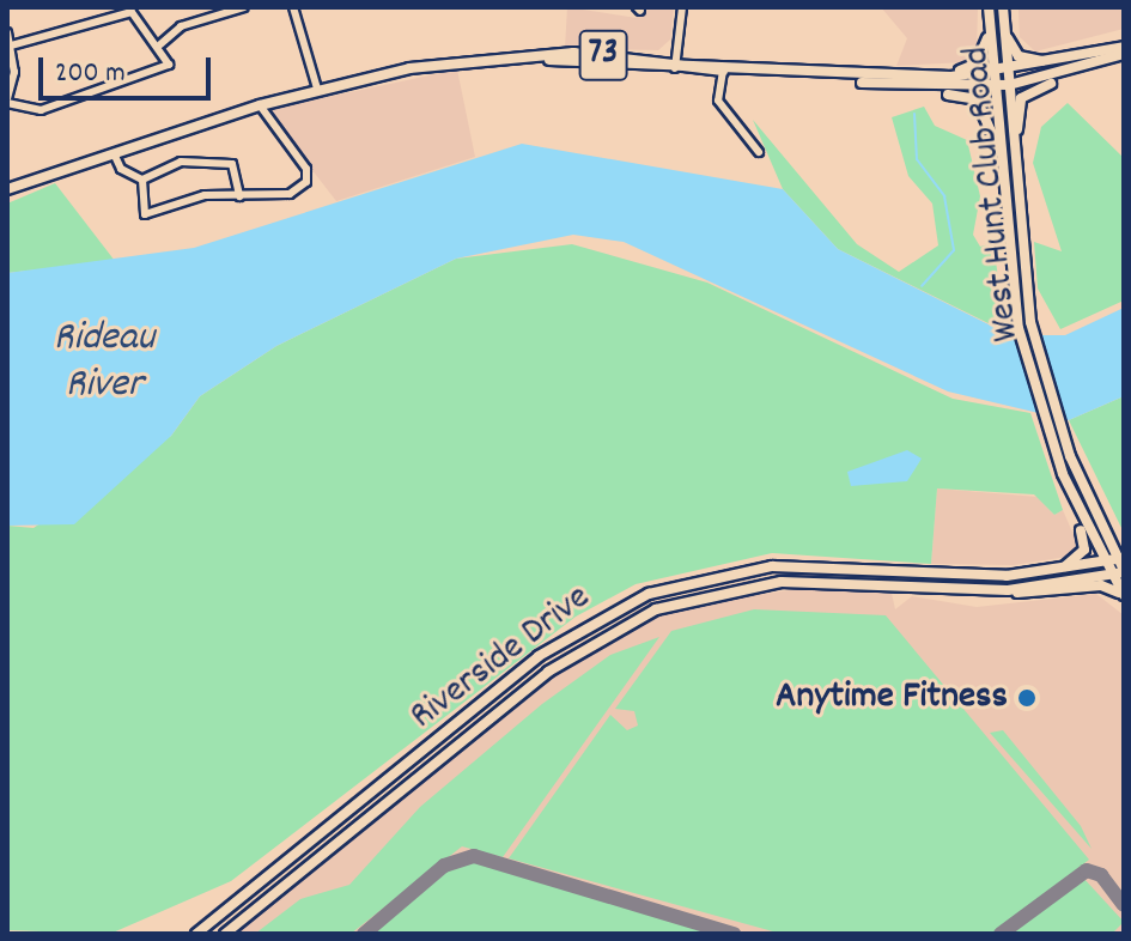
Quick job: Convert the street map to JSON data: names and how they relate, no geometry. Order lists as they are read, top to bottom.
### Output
{
  "streets": {
    "main road": ["73", "West Hunt Club Road", "Riverside Drive"]
  },
  "crossings": [
    ["73", "West Hunt Club Road"],
    ["West Hunt Club Road", "Riverside Drive"]
  ],
  "water": ["Rideau River"],
  "places": ["Anytime Fitness"],
  "scale_bar": "200 m"
}
